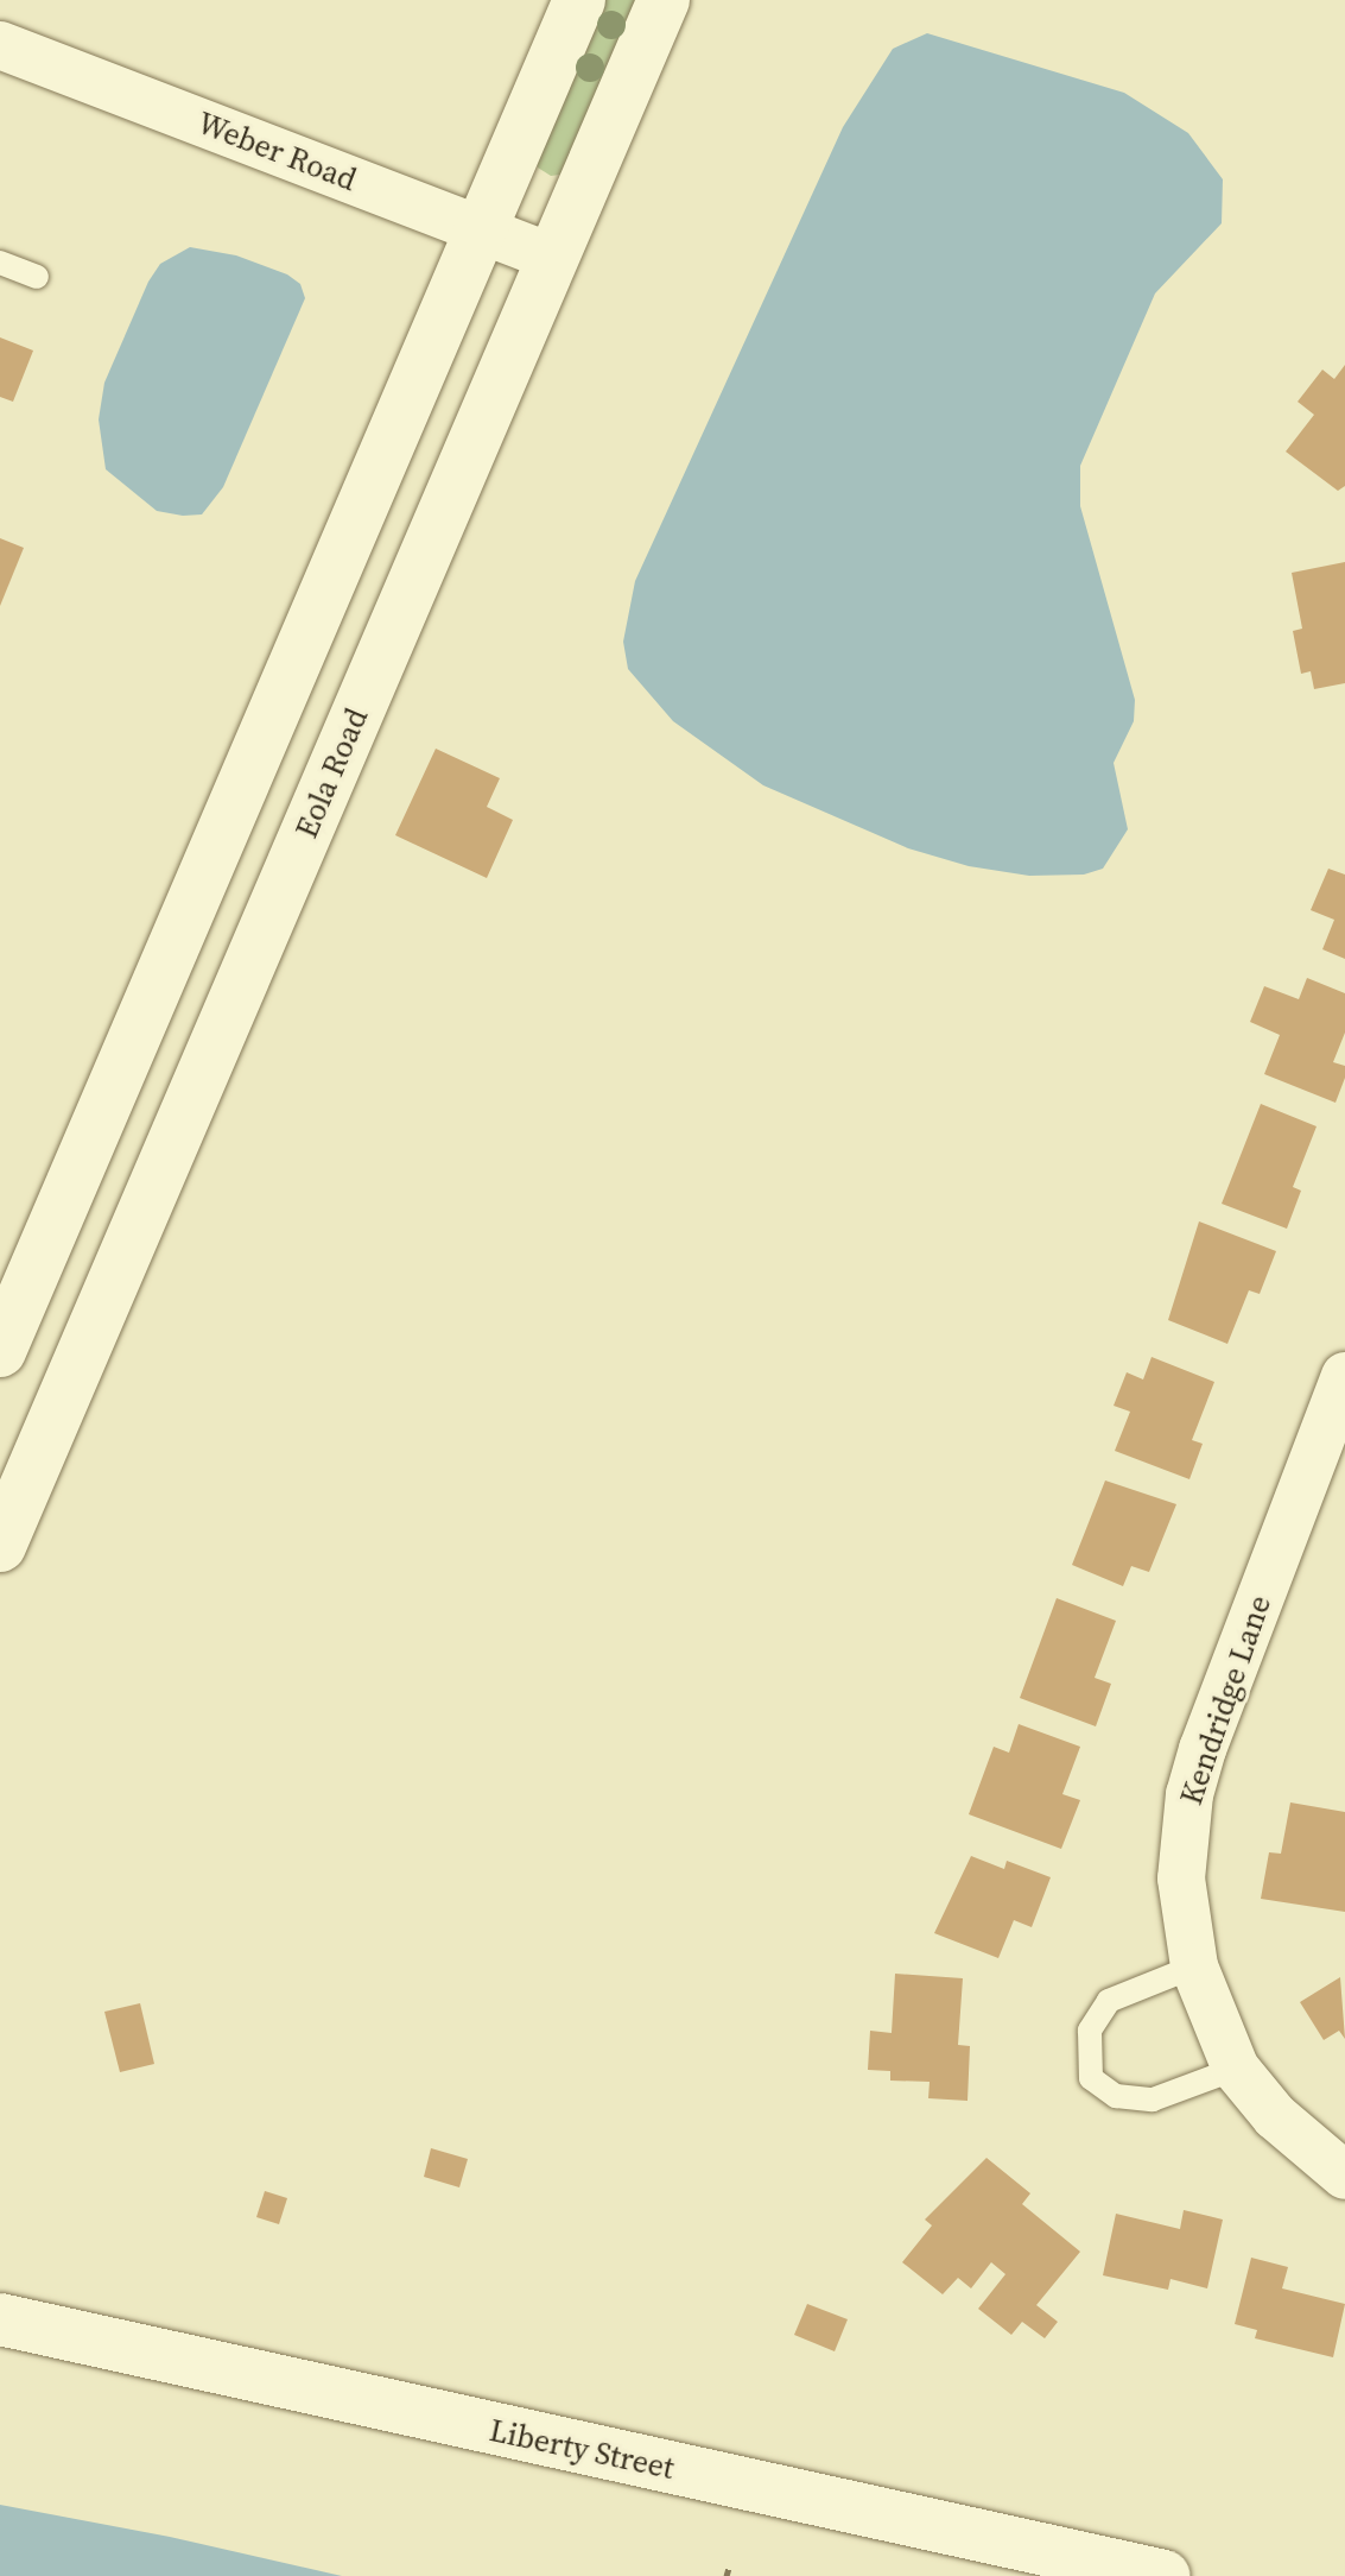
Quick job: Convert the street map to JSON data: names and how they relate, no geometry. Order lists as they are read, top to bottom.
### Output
{
  "streets": {
    "main road": ["Eola Road", "Liberty Street"],
    "street": ["Weber Road", "Kendridge Lane"]
  },
  "crossings": [
    ["Weber Road", "Eola Road"]
  ]
}
